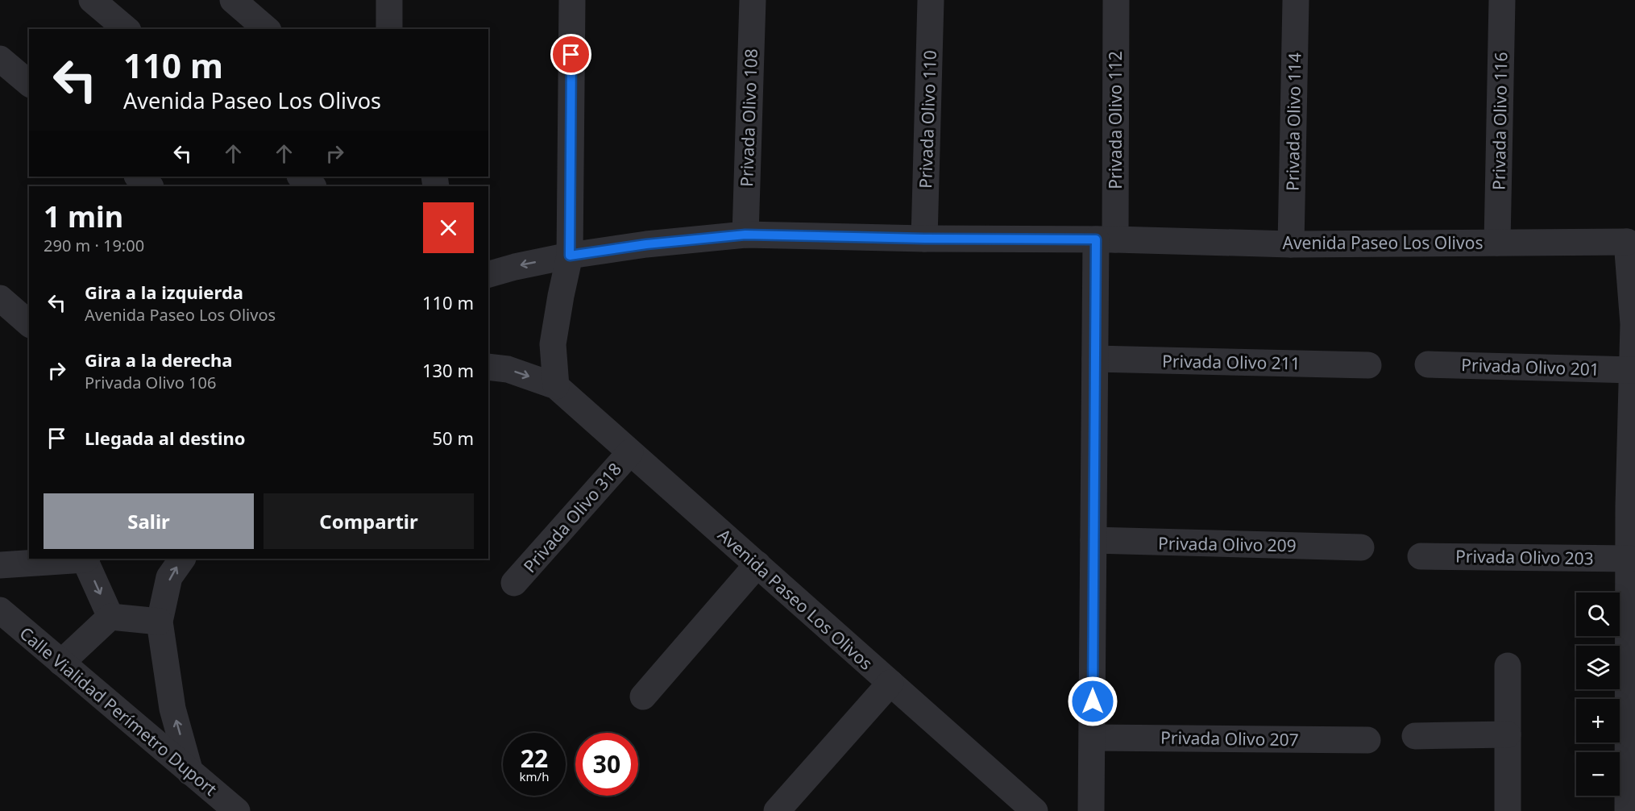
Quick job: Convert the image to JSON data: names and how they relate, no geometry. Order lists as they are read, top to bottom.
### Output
{
  "streets": {
    "street": [
      "Privada Olivo 108",
      "Privada Olivo 110",
      "Privada Olivo 112",
      "Privada Olivo 116",
      "Privada Olivo 114",
      "Avenida Paseo Los Olivos",
      "Privada Olivo 211",
      "Privada Olivo 201",
      "Privada Olivo 318",
      "Privada Olivo 209",
      "Privada Olivo 203",
      "Calle Vialidad Perímetro Duport",
      "Privada Olivo 207"
    ]
  },
  "crossings": [
    ["Privada Olivo 108", "Avenida Paseo Los Olivos"],
    ["Privada Olivo 110", "Avenida Paseo Los Olivos"],
    ["Privada Olivo 112", "Avenida Paseo Los Olivos"],
    ["Privada Olivo 112", "Privada Olivo 211"],
    ["Privada Olivo 112", "Privada Olivo 209"],
    ["Privada Olivo 112", "Privada Olivo 207"],
    ["Privada Olivo 116", "Avenida Paseo Los Olivos"],
    ["Privada Olivo 114", "Avenida Paseo Los Olivos"],
    ["Avenida Paseo Los Olivos", "Privada Olivo 201"],
    ["Avenida Paseo Los Olivos", "Privada Olivo 318"],
    ["Avenida Paseo Los Olivos", "Privada Olivo 203"]
  ],
  "page": {
    "turn": ["110 m", "Avenida Paseo Los Olivos"],
    "heading": ["1 min", "290 m · 19:00"],
    "list": [
      {
        "name": "Gira a la izquierda",
        "note": "Avenida Paseo Los Olivos",
        "value": "110 m"
      },
      {
        "name": "Gira a la derecha",
        "note": "Privada Olivo 106",
        "value": "130 m"
      },
      {
        "name": "Llegada al destino",
        "value": "50 m"
      }
    ],
    "buttons": ["Salir", "Compartir"],
    "map_buttons": ["+", "−"],
    "speed": "22 km/h",
    "limit": "30"
  }
}
